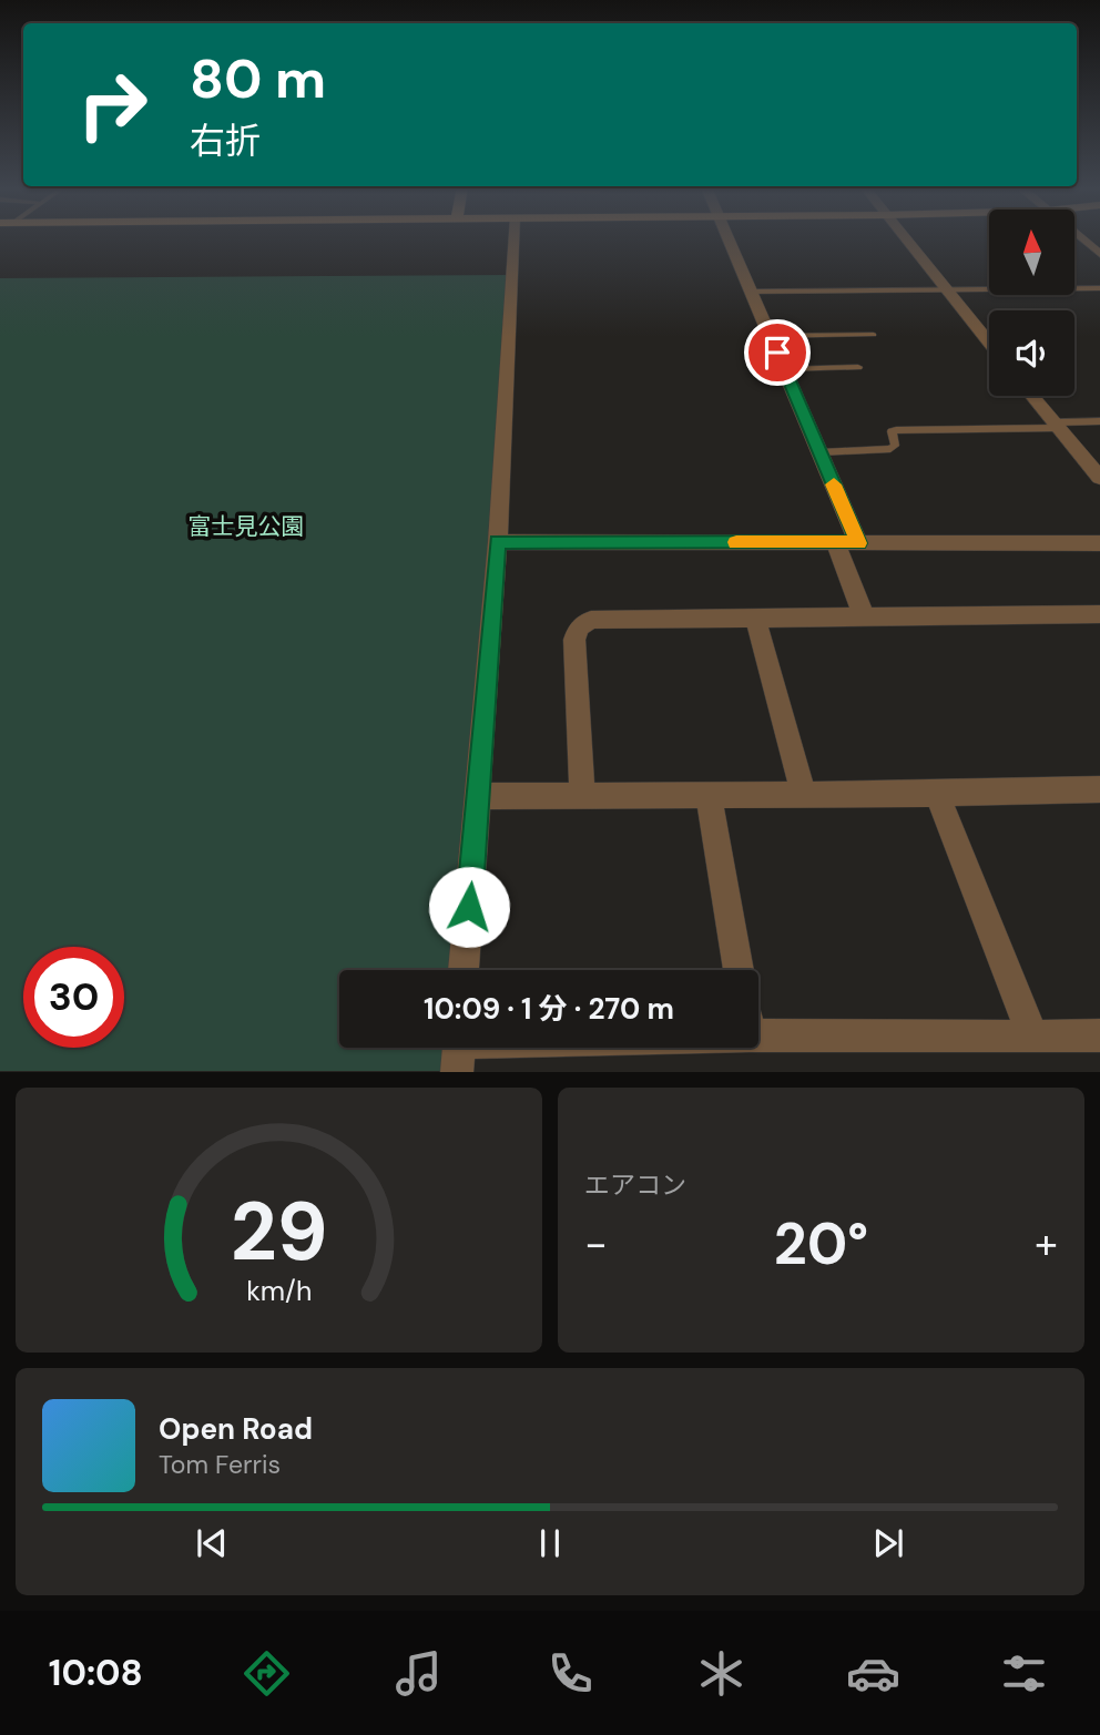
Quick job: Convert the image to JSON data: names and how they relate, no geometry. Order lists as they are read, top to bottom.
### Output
{
  "parks": ["富士見公園"],
  "north": "top",
  "page": {
    "turn": ["80 m", "右折"],
    "limit": "30",
    "trip": "10:09 · 1 分 · 270 m",
    "tile": "エアコン",
    "heat": ["−", "20°", "+"],
    "song": ["Open Road", "Tom Ferris"],
    "tabs": "10:08",
    "gauge": ["29", "km/h"]
  }
}
